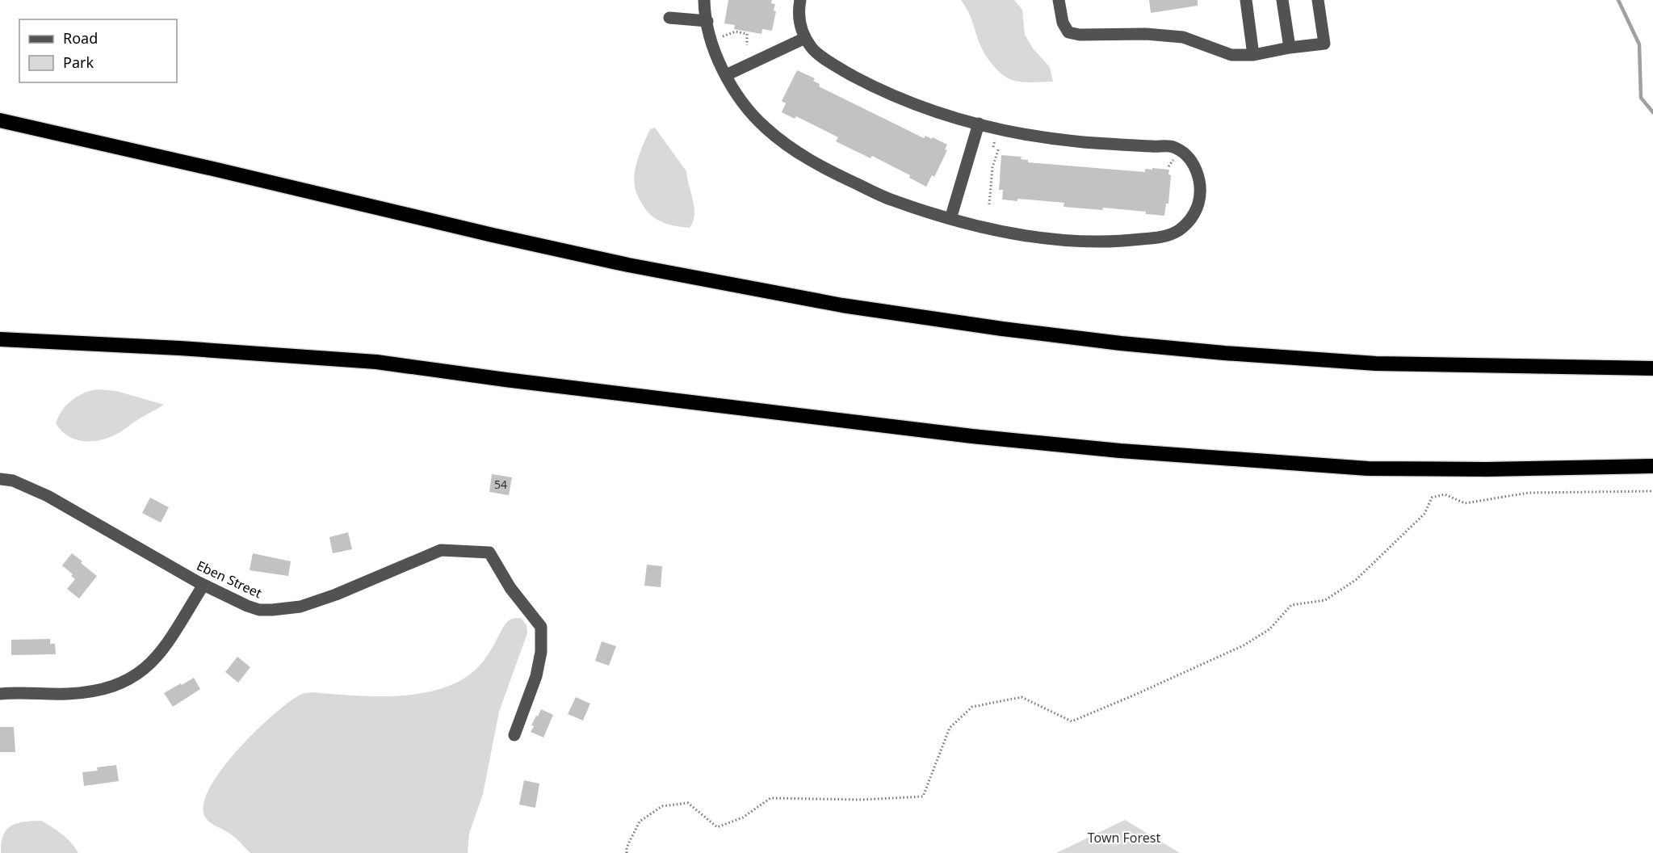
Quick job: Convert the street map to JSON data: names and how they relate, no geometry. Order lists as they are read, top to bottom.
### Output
{
  "streets": {
    "street": ["Eben Street"]
  },
  "parks": ["Town Forest"],
  "house_numbers": ["54"],
  "legend": ["Road", "Park"]
}
